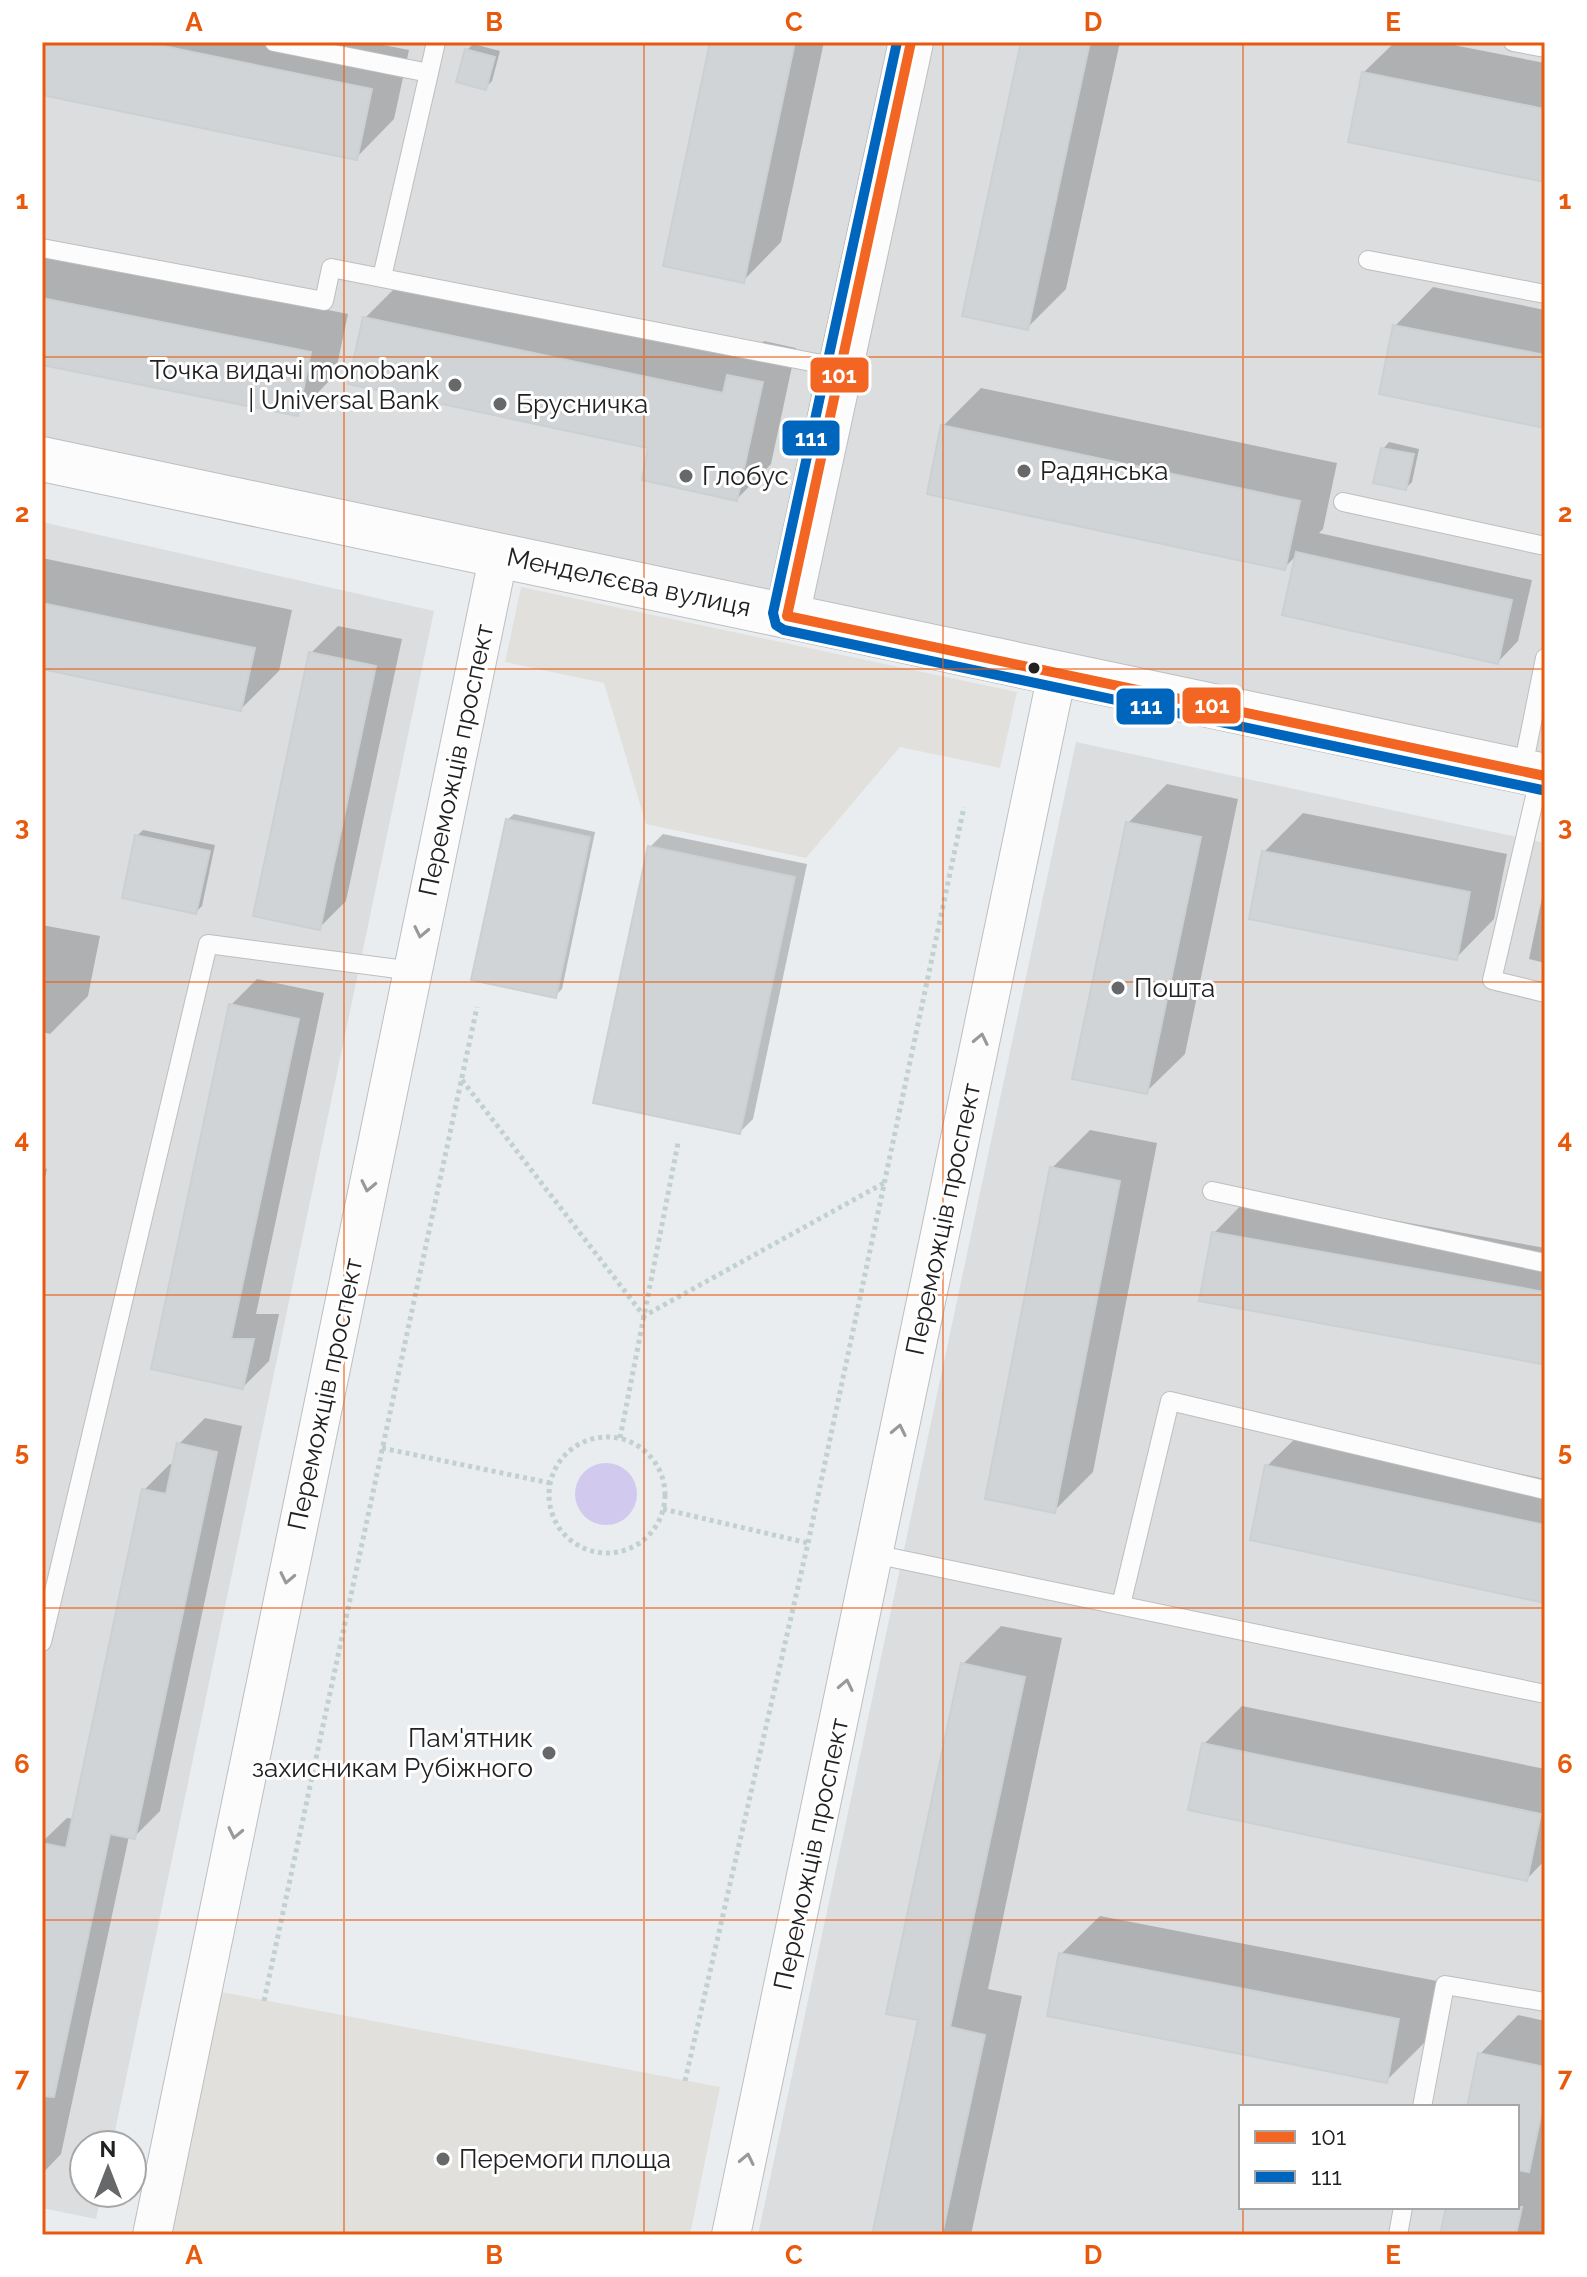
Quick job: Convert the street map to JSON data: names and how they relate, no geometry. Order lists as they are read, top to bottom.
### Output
{
  "streets": {
    "street": ["Менделєєва вулиця", "Переможців проспект"]
  },
  "crossings": [
    ["Менделєєва вулиця", "Переможців проспект"]
  ],
  "places": [
    "Точка видачі monobank | Universal Bank",
    "Брусничка",
    "Радянська",
    "Глобус",
    "Пошта",
    "Пам'ятник захисникам Рубіжного",
    "Перемоги площа"
  ],
  "lines": ["transit line 101", "transit line 111"],
  "legend": ["101", "111"],
  "north": "top",
  "grid": {
    "columns": [
      "A",
      "B",
      "C",
      "D",
      "E"
    ],
    "rows": [
      "1",
      "2",
      "3",
      "4",
      "5",
      "6",
      "7"
    ]
  }
}
